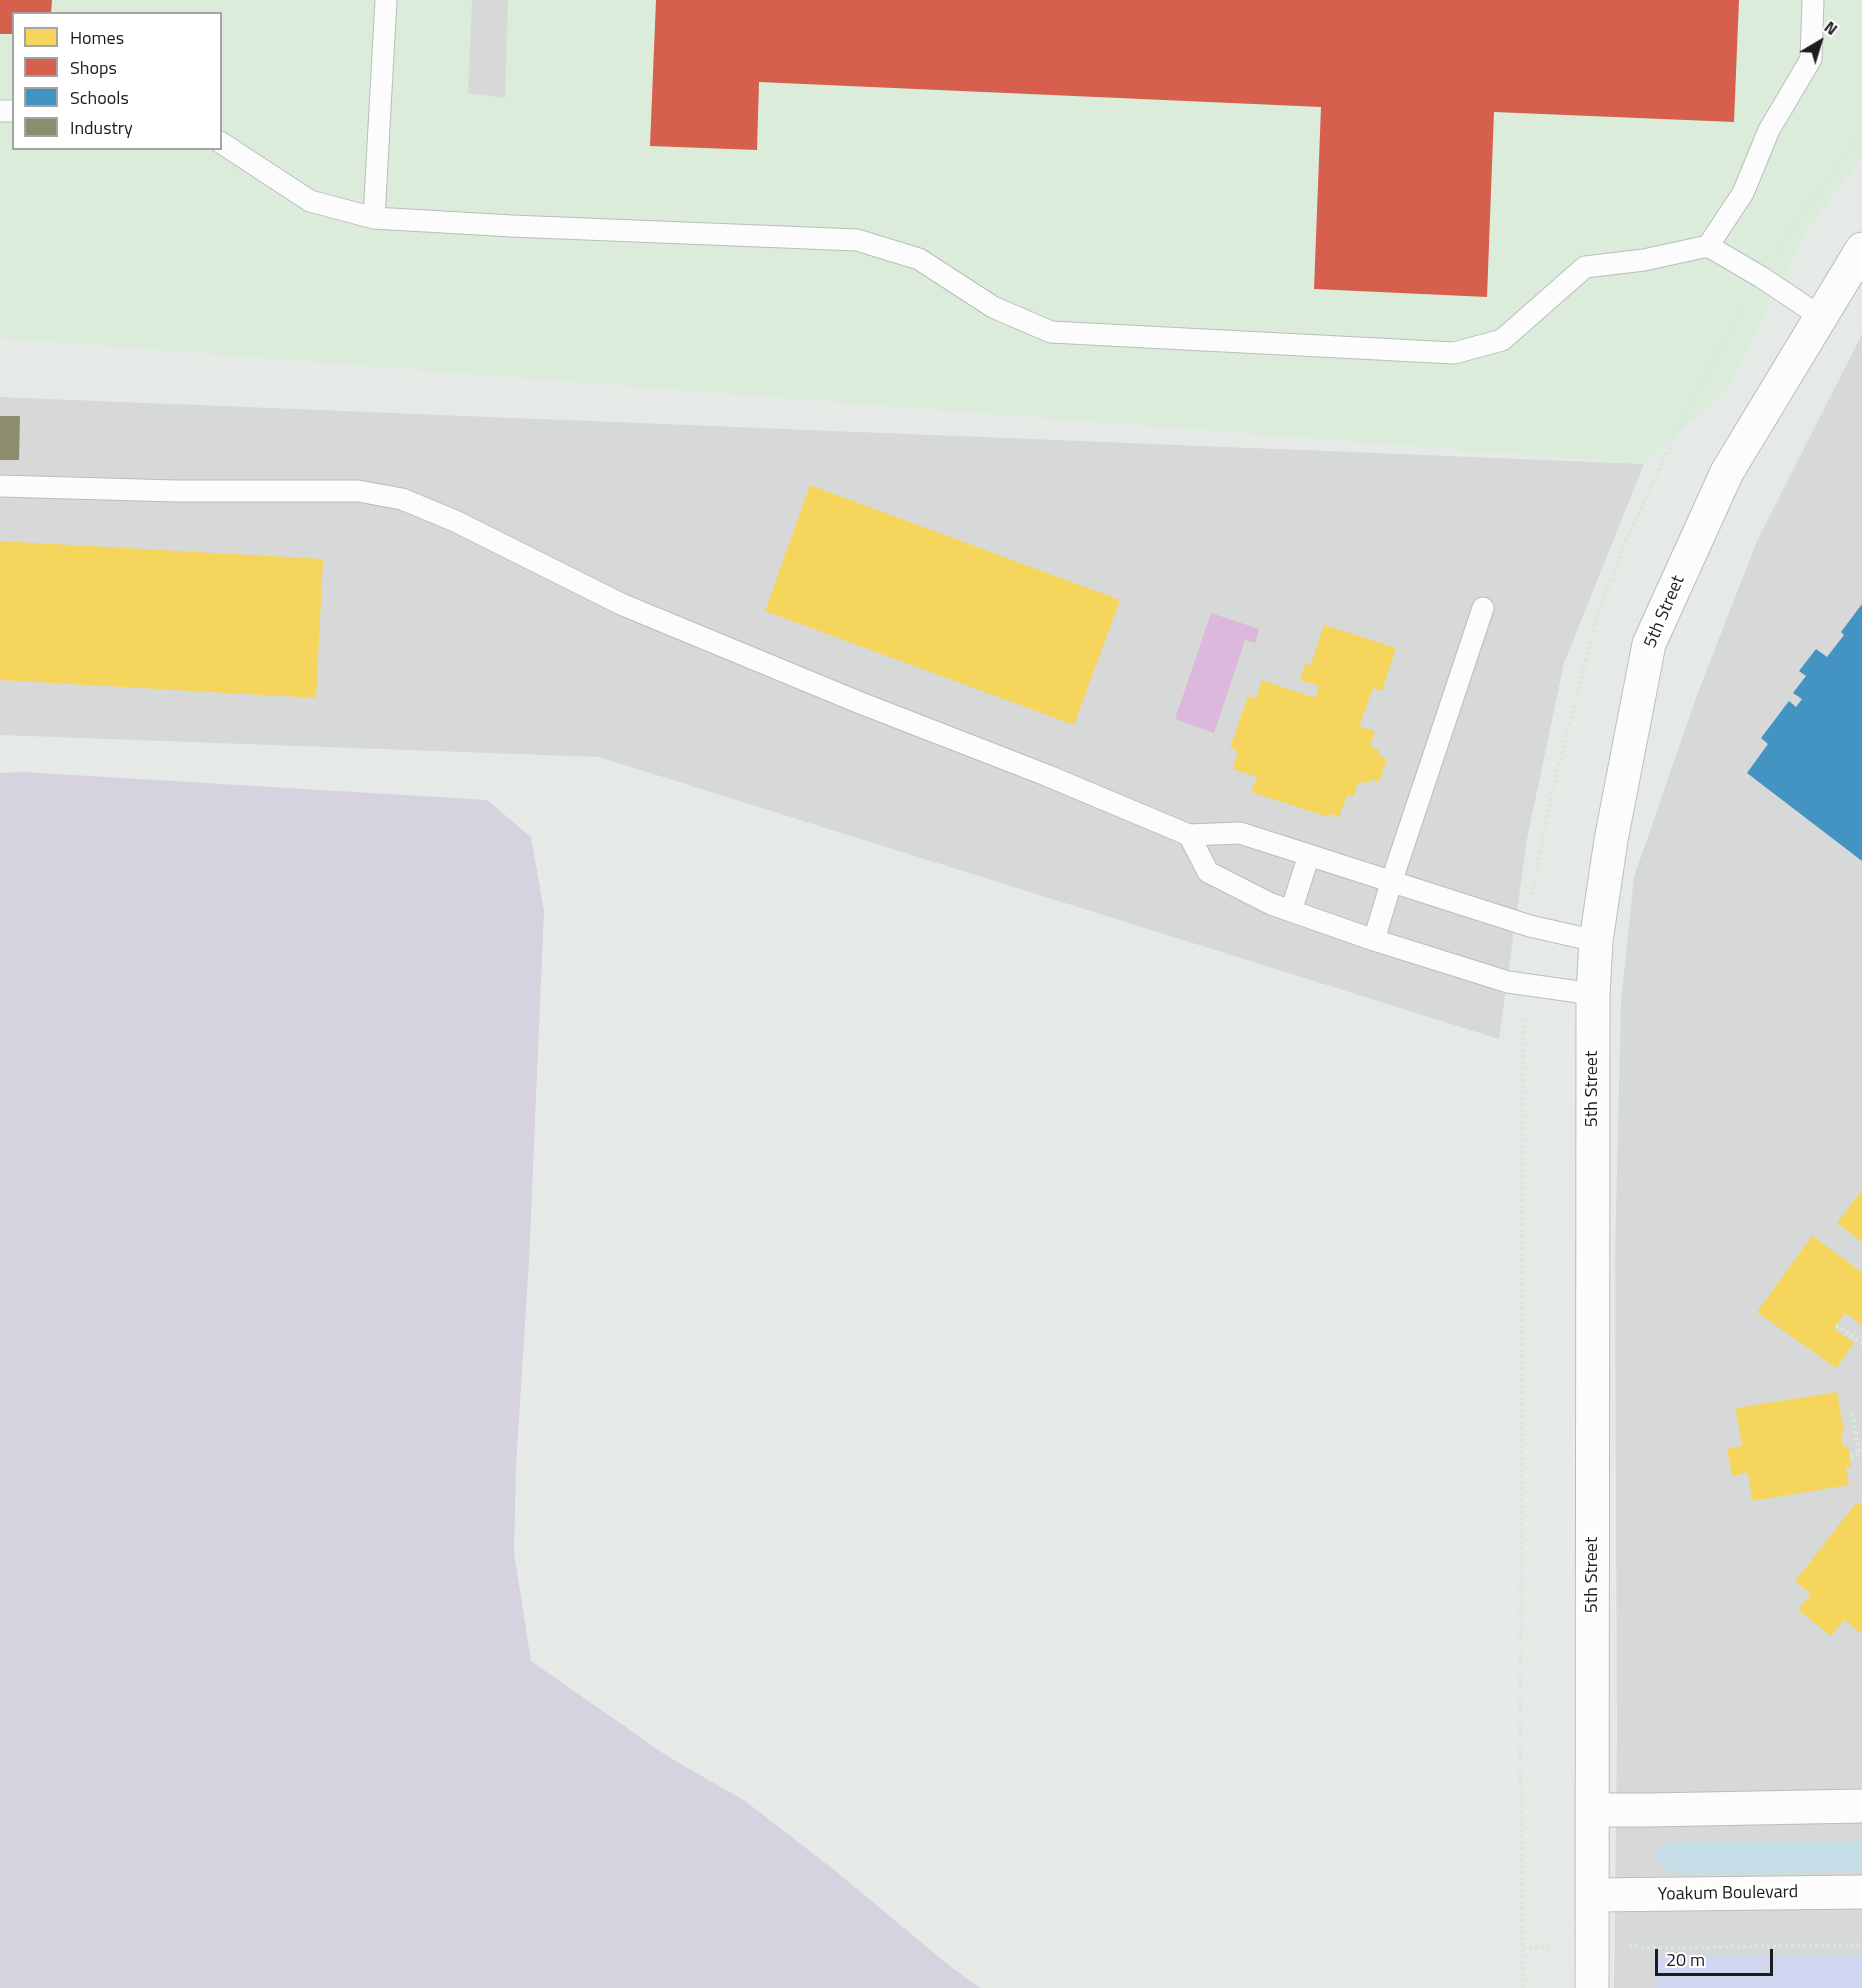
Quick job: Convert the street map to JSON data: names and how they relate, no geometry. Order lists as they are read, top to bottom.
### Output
{
  "streets": {
    "street": ["5th Street", "Yoakum Boulevard"]
  },
  "crossings": [
    ["5th Street", "Yoakum Boulevard"]
  ],
  "legend": [
    "Homes",
    "Shops",
    "Schools",
    "Industry"
  ],
  "scale_bar": "20 m",
  "north": "top right"
}
